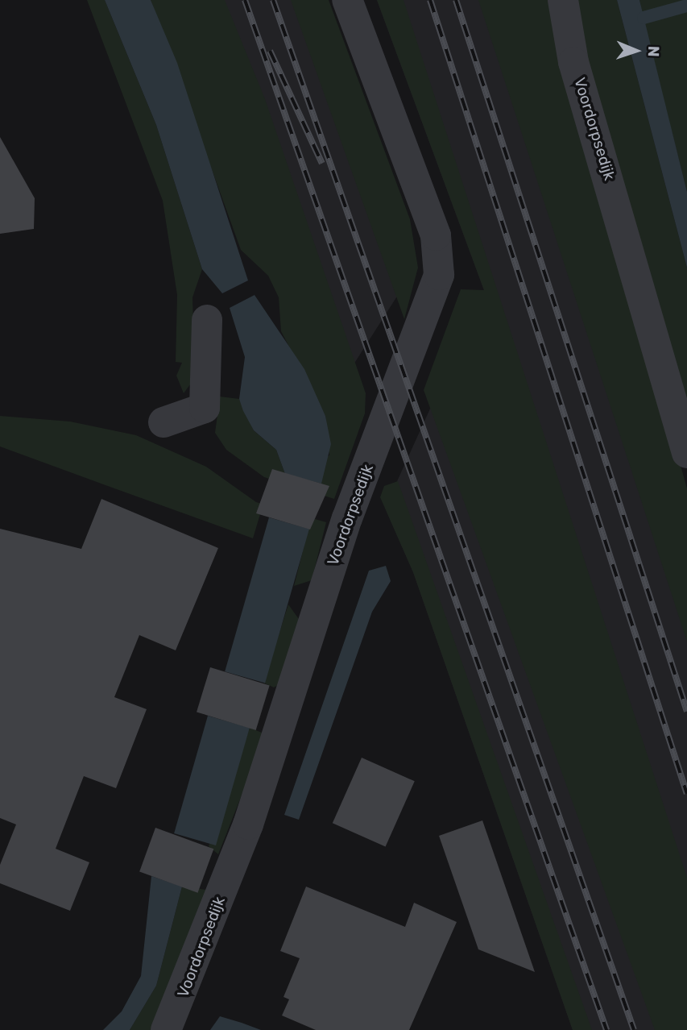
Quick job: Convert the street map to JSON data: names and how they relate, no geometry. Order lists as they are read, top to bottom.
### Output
{
  "streets": {
    "street": ["Voordorpsedijk"]
  },
  "north": "right"
}
